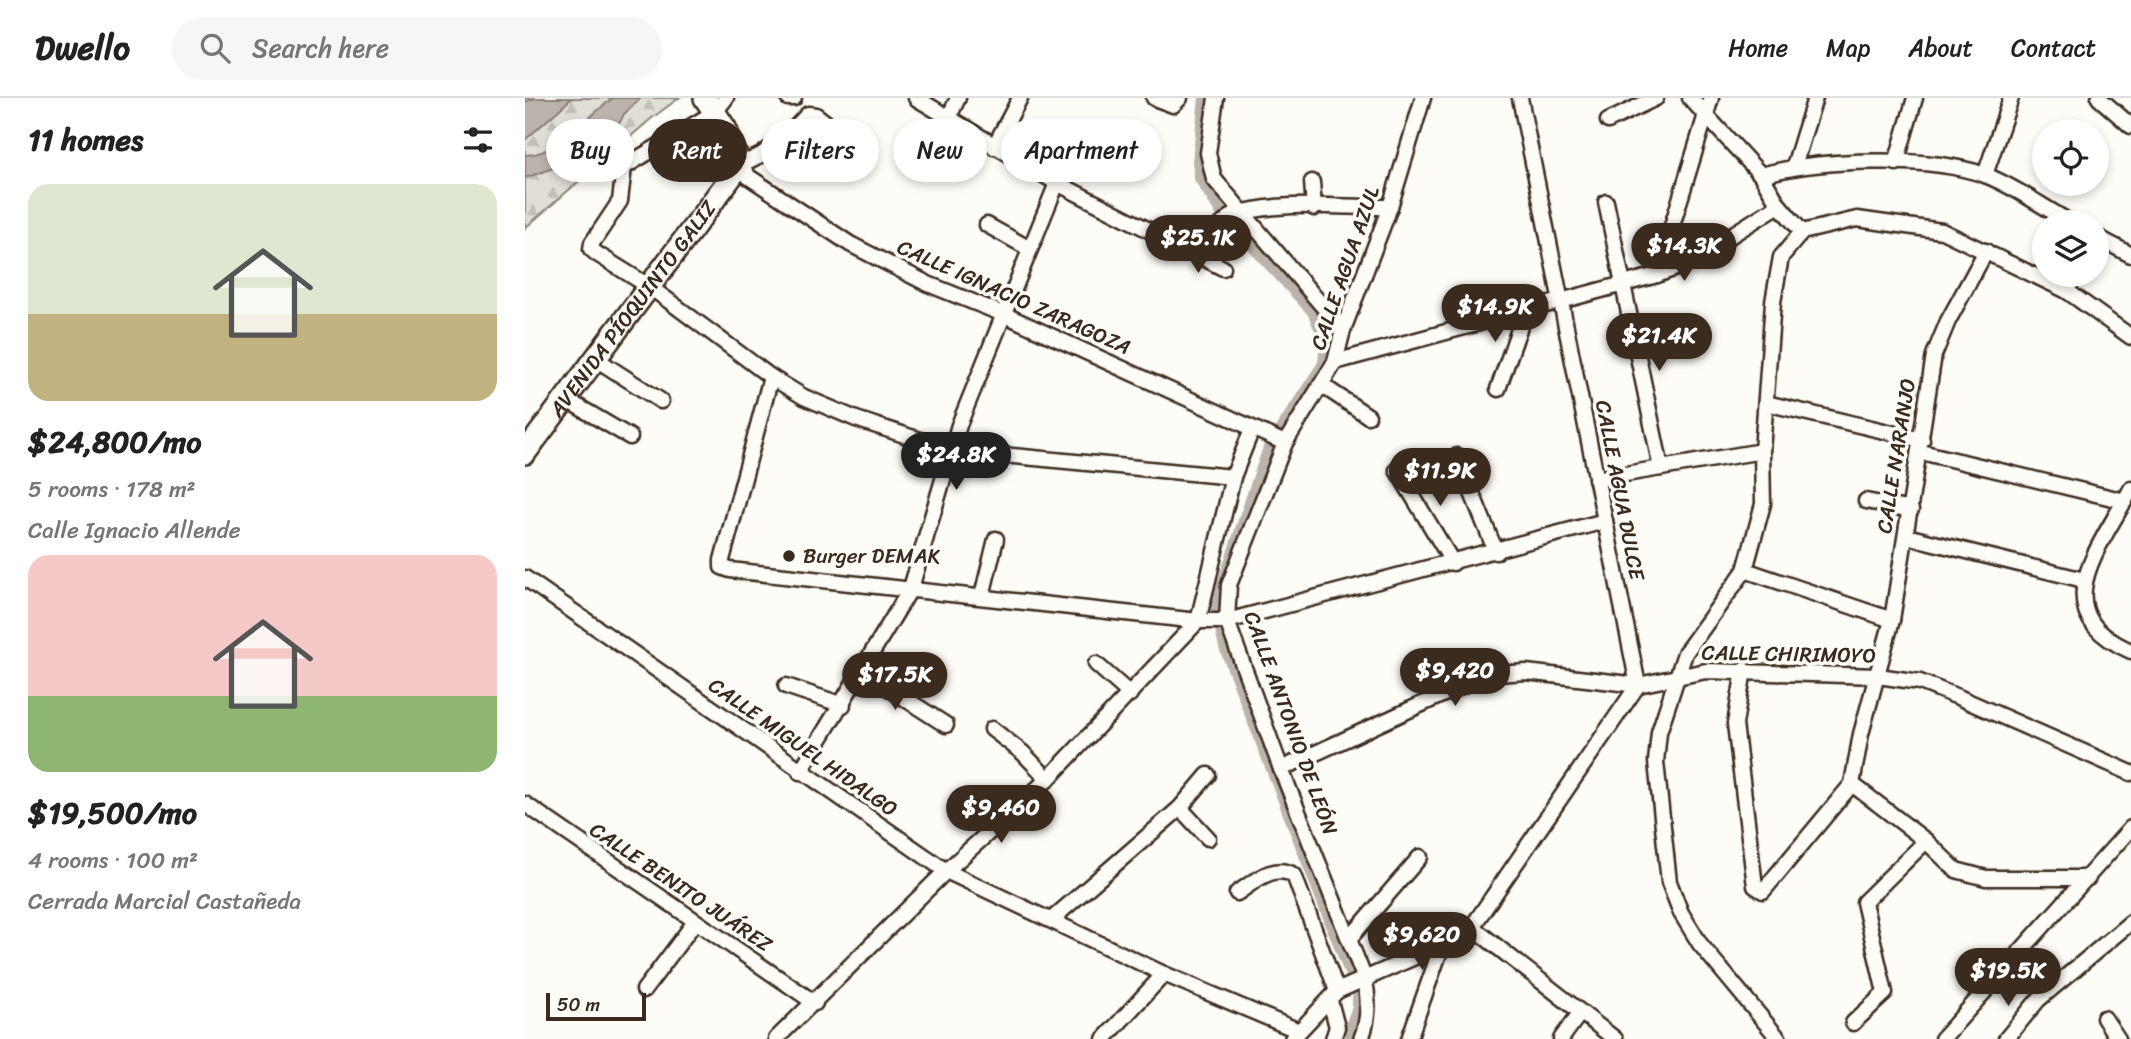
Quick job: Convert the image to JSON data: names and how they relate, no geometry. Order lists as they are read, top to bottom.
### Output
{
  "streets": {
    "street": [
      "CALLE AGUA AZUL",
      "CALLE IGNACIO ZARAGOZA",
      "AVENIDA PÍOQUINTO GALIZ",
      "CALLE NARANJO",
      "CALLE AGUA DULCE",
      "CALLE CHIRIMOYO",
      "CALLE ANTONIO DE LEÓN",
      "CALLE MIGUEL HIDALGO",
      "CALLE BENITO JUÁREZ"
    ]
  },
  "crossings": [
    ["CALLE AGUA AZUL", "CALLE IGNACIO ZARAGOZA"],
    ["CALLE AGUA AZUL", "CALLE ANTONIO DE LEÓN"],
    ["CALLE IGNACIO ZARAGOZA", "CALLE ANTONIO DE LEÓN"],
    ["CALLE NARANJO", "CALLE CHIRIMOYO"],
    ["CALLE AGUA DULCE", "CALLE CHIRIMOYO"]
  ],
  "places": ["Burger DEMAK"],
  "scale_bar": "50 m",
  "page": {
    "header": "Dwello",
    "search": "Search here",
    "nav": [
      "Home",
      "Map",
      "About",
      "Contact"
    ],
    "heading": "11 homes",
    "chip": [
      "Buy",
      "Rent",
      "Filters",
      "New",
      "Apartment"
    ],
    "list": [
      {
        "name": "$24,800/mo",
        "note": "5 rooms · 178 m² · Calle Ignacio Allende"
      },
      {
        "name": "$19,500/mo",
        "note": "4 rooms · 100 m² · Cerrada Marcial Castañeda"
      }
    ],
    "price": [
      "$25.1K",
      "$14.3K",
      "$14.9K",
      "$21.4K",
      "$24.8K",
      "$11.9K",
      "$9,420",
      "$17.5K",
      "$9,460",
      "$9,620",
      "$19.5K"
    ],
    "scale": "50 m"
  }
}
